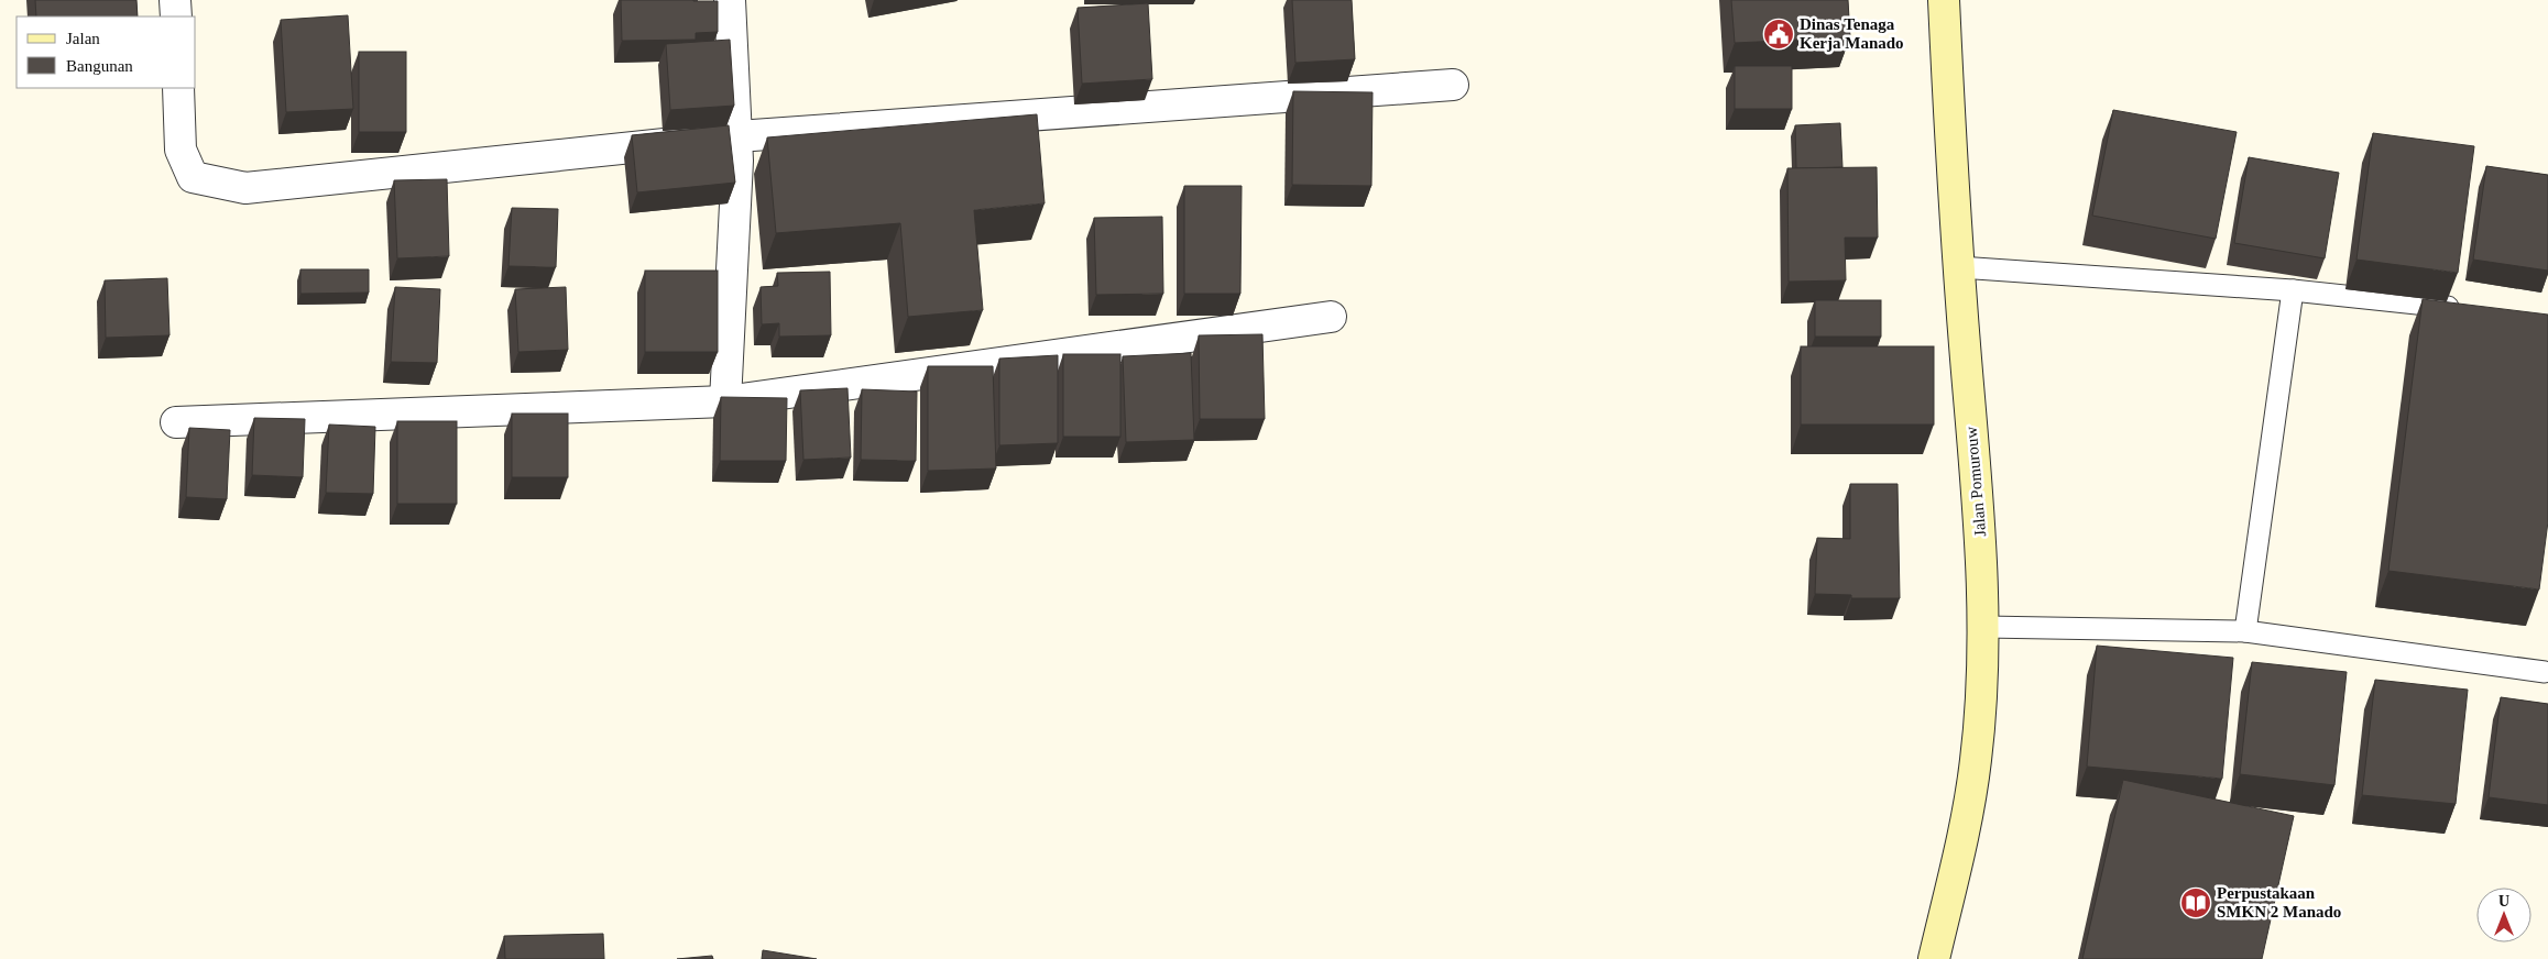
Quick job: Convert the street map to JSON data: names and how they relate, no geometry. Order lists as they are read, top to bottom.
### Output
{
  "streets": {
    "main road": ["Jalan Pomurouw"]
  },
  "places": {
    "public building": ["Dinas Tenaga Kerja Manado"],
    "library": ["Perpustakaan SMKN 2 Manado"]
  },
  "legend": ["Jalan", "Bangunan"],
  "north": "top"
}
